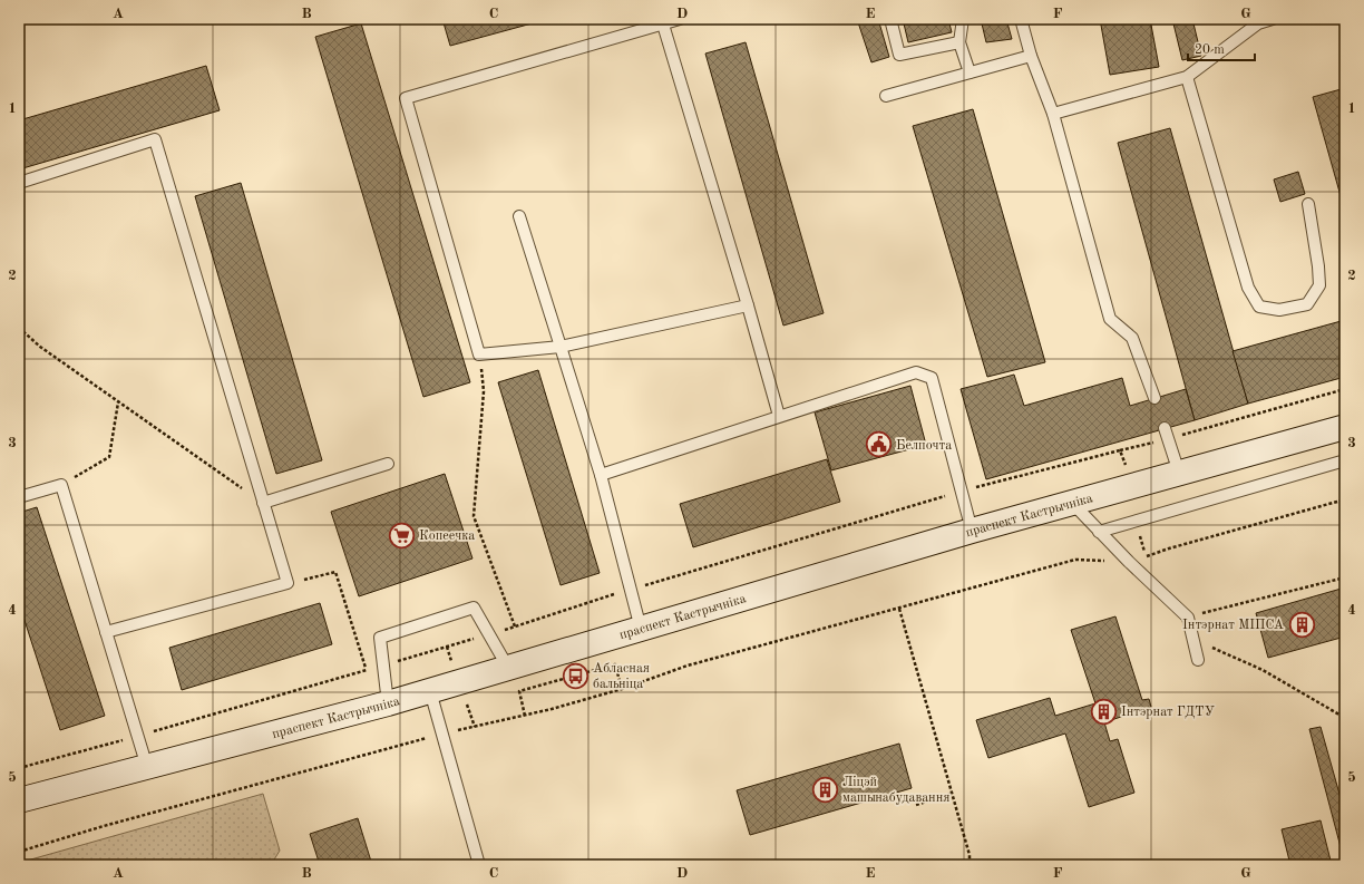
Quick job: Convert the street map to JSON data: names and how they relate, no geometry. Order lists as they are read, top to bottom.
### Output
{
  "streets": {
    "main road": ["праспект Кастрычніка"]
  },
  "places": {
    "public building": ["Белпочта"],
    "supermarket": ["Копеечка"],
    "building": ["Інтэрнат МІПСА", "Інтэрнат ГДТУ", "Ліцэй машынабудавання"],
    "bus stop": ["Абласная бальніца"]
  },
  "scale_bar": "20 m",
  "grid": {
    "columns": [
      "A",
      "B",
      "C",
      "D",
      "E",
      "F",
      "G"
    ],
    "rows": [
      "1",
      "2",
      "3",
      "4",
      "5"
    ]
  }
}
